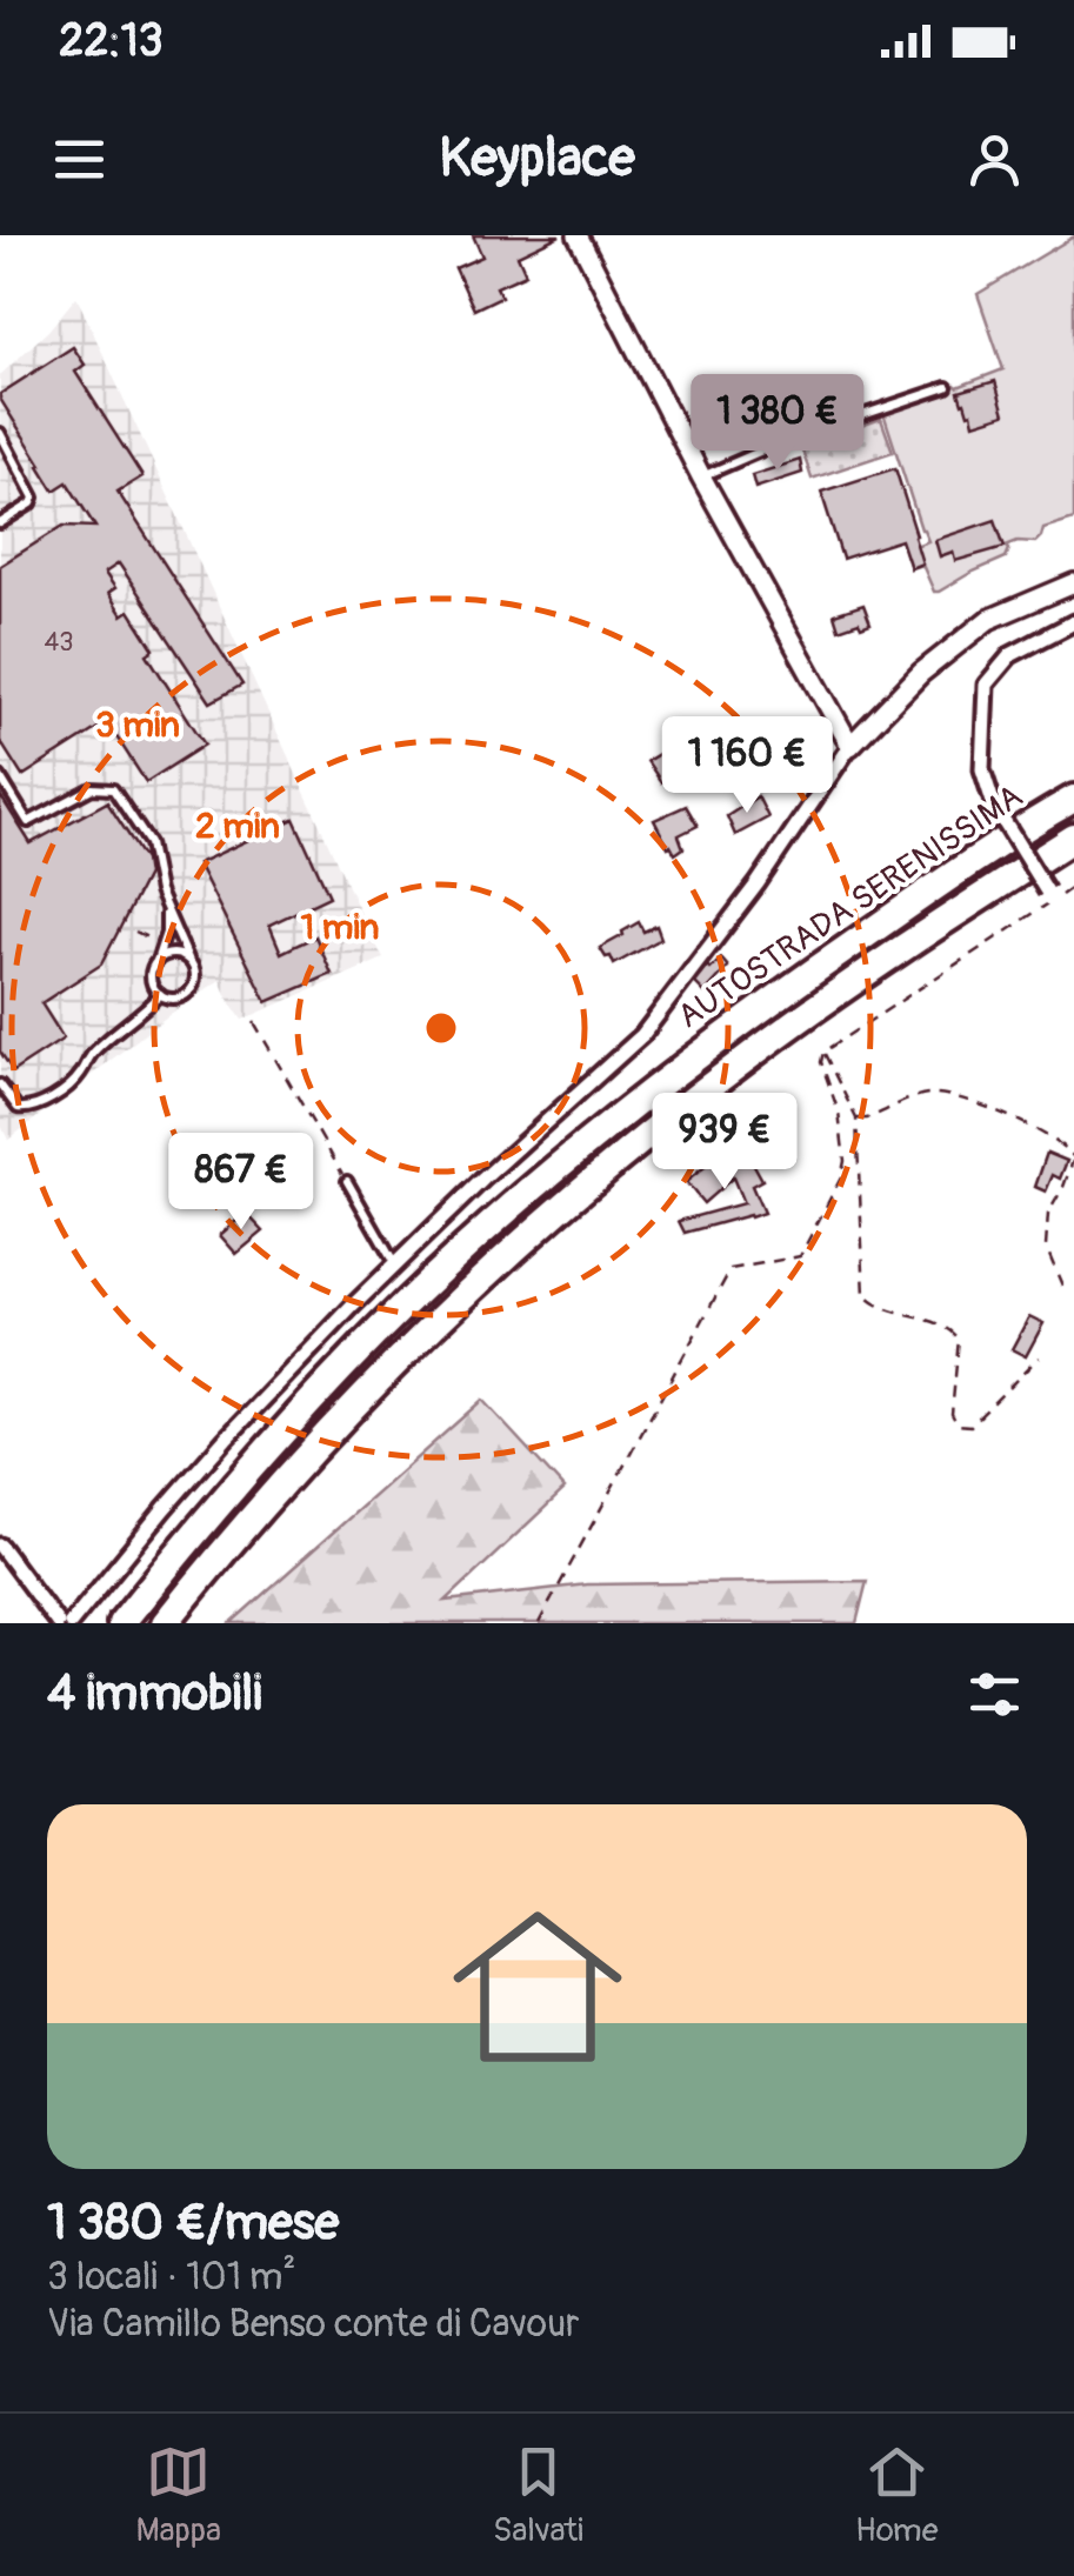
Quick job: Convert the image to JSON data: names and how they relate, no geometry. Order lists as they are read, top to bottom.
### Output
{
  "streets": {
    "highway": ["AUTOSTRADA SERENISSIMA"]
  },
  "house_numbers": ["43"],
  "page": {
    "status": "22:13",
    "header": "Keyplace",
    "price": [
      "1 380 €",
      "1 160 €",
      "939 €",
      "867 €"
    ],
    "heading": "4 immobili",
    "list": [
      {
        "name": "1 380 €/mese",
        "note": "3 locali · 101 m² · Via Camillo Benso conte di Cavour"
      }
    ],
    "tabs": ["Mappa", "Salvati", "Home"]
  },
  "rings": ["3 min", "2 min", "1 min"]
}
